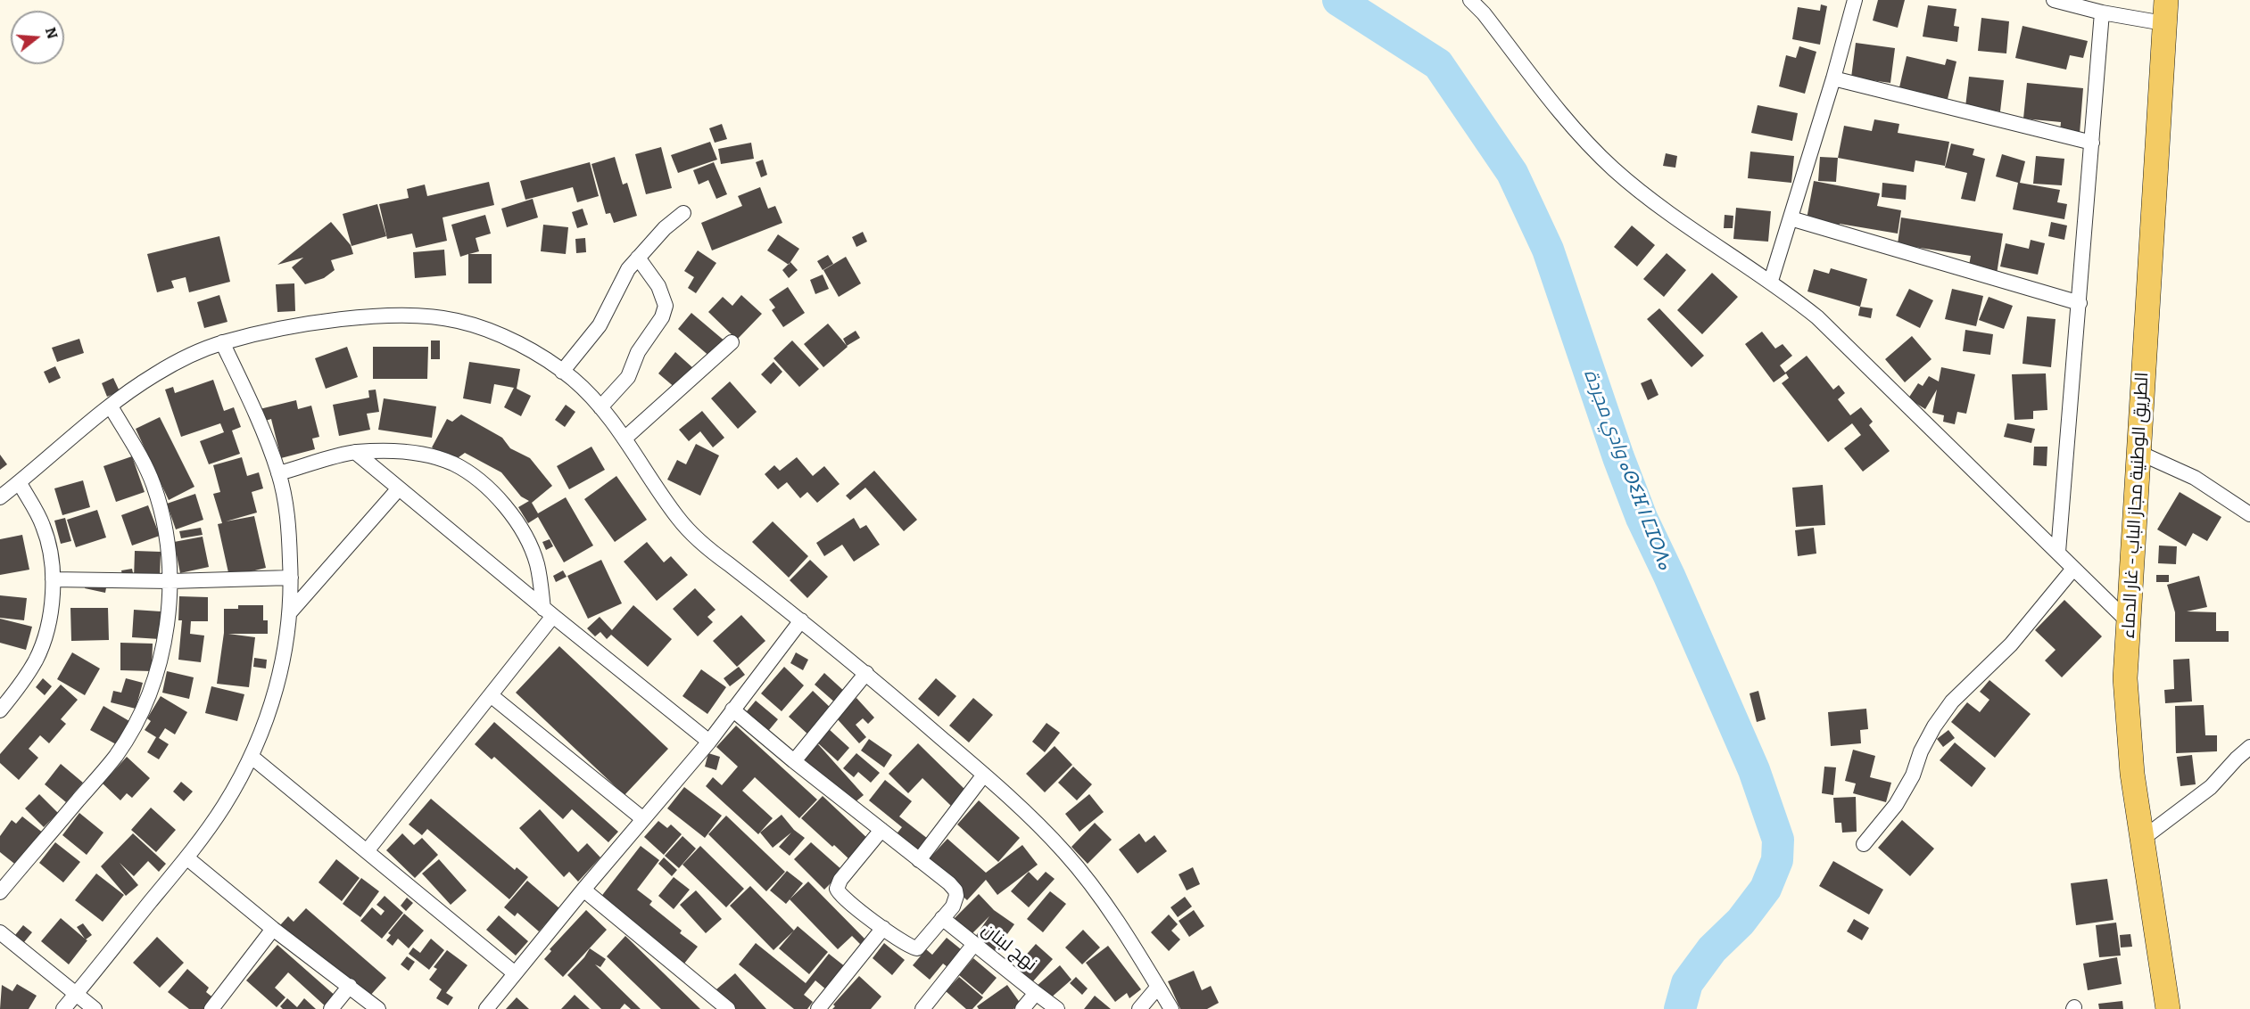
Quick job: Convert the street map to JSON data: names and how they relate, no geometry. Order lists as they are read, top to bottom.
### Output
{
  "streets": {
    "main road": ["الطريق الوطنية مجاز الباب - غار الدماء"],
    "street": ["نهج لبنان"]
  },
  "water": ["وادي مجردة ⴰⵙⵉⴼ ⵏ ⵎⵊⵔⴷⴰ"],
  "north": "right"
}
